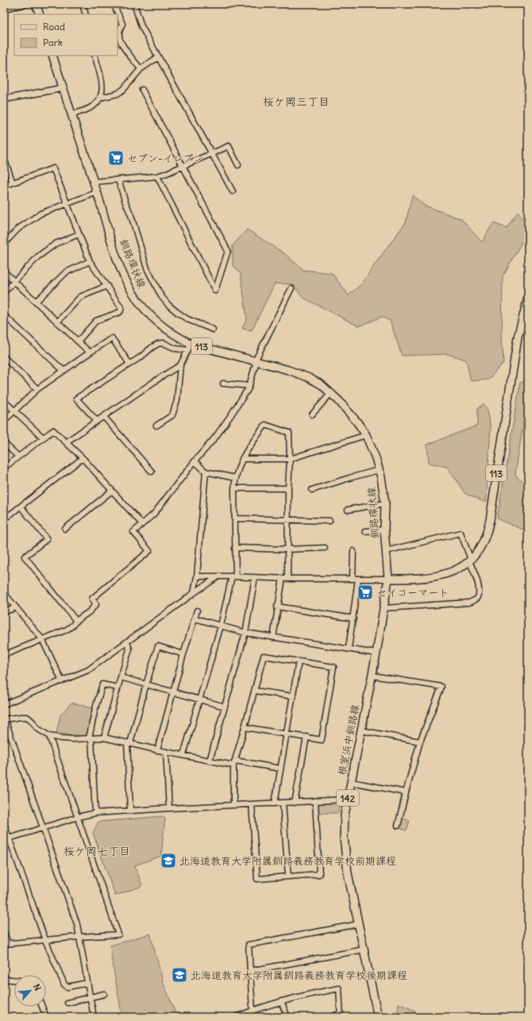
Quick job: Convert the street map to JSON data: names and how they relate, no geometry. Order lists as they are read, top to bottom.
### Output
{
  "streets": {
    "main road": [
      "釧路環状線",
      "113",
      "根室浜中釧路線",
      "142"
    ]
  },
  "crossings": [
    ["釧路環状線", "113"],
    ["釧路環状線", "根室浜中釧路線"],
    ["113", "根室浜中釧路線"]
  ],
  "districts": ["桜ケ岡三丁目", "桜ケ岡七丁目"],
  "places": {
    "supermarket": ["セブン-イレブン", "セイコーマート"],
    "school or university": ["北海道教育大学附属釧路義務教育学校前期課程", "北海道教育大学附属釧路義務教育学校後期課程"]
  },
  "legend": ["Road", "Park"],
  "north": "top right"
}
